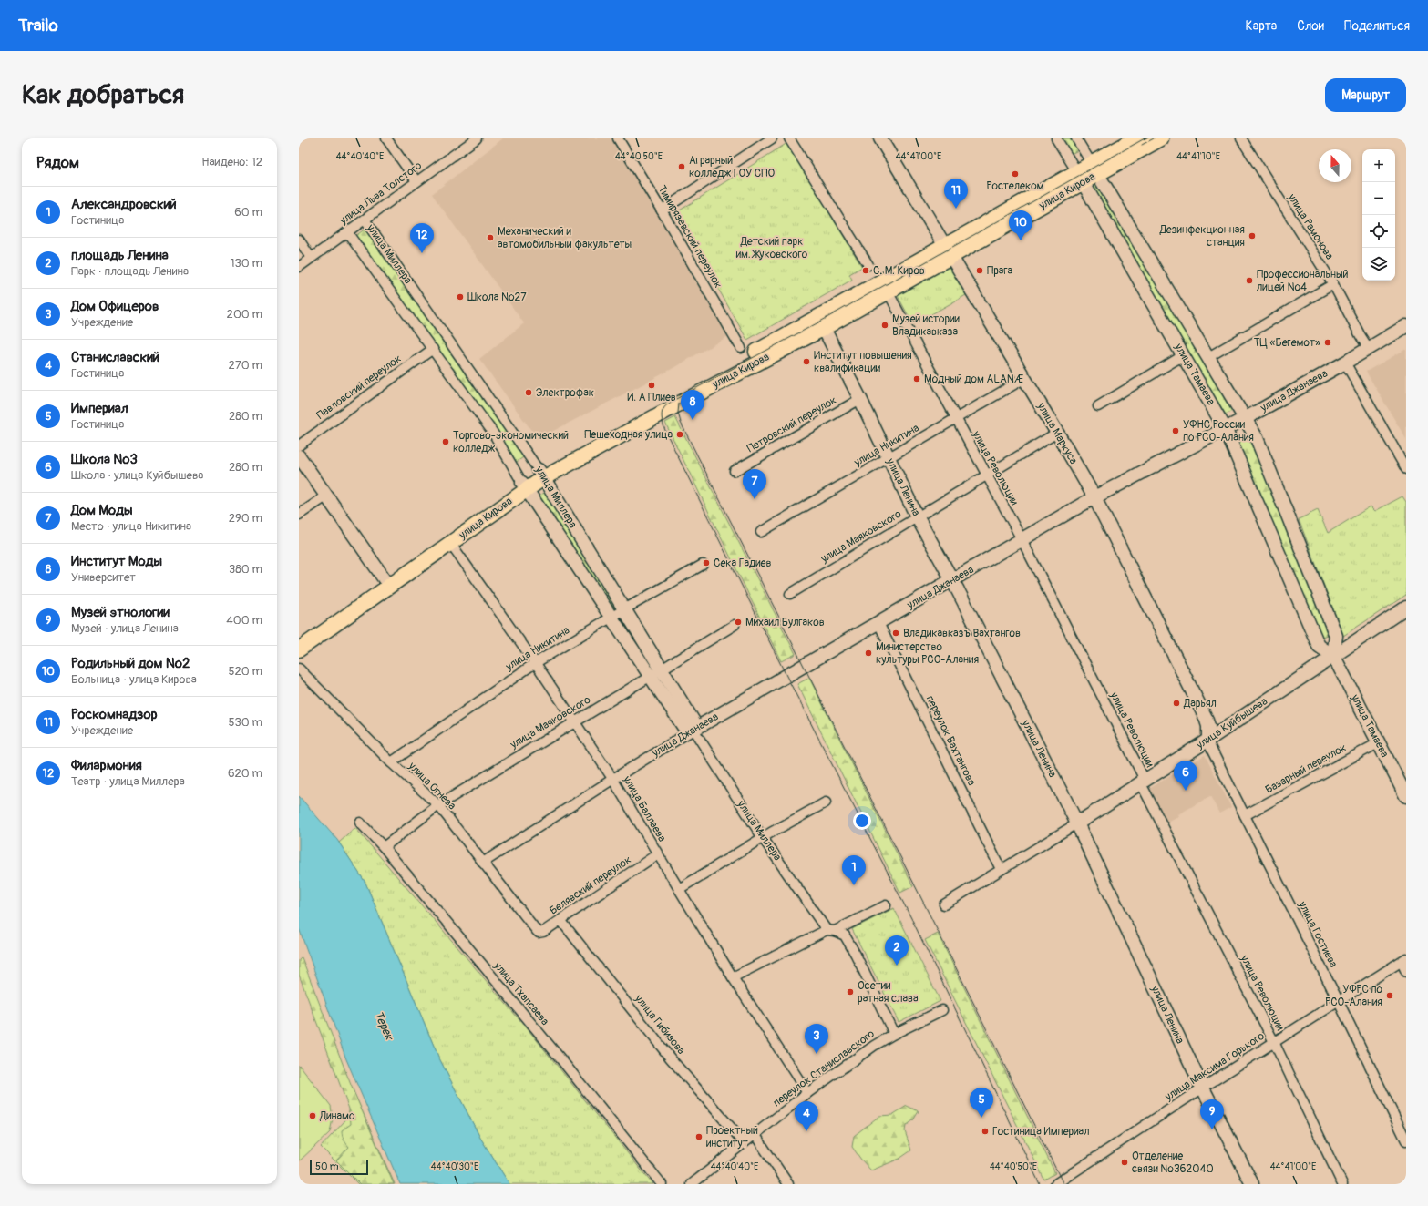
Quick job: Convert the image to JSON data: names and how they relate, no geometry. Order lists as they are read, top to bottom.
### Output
{
  "streets": {
    "main road": [
      "улица Кирова",
      "улица Миллера",
      "улица Тамаева",
      "улица Джанаева",
      "улица Маркуса",
      "улица Ленина",
      "улица Куйбышева"
    ],
    "street": [
      "улица Льва Толстого",
      "улица Рамонова",
      "Тимирязевский переулок",
      "Павловский переулок",
      "Петровский переулок",
      "улица Никитина",
      "улица Революции",
      "улица Маяковского",
      "переулок Вахтангова",
      "Базарный переулок",
      "улица Огнева",
      "улица Баллаева",
      "Белявский переулок",
      "улица Гостиева",
      "улица Тхапсаева",
      "улица Гибизова",
      "улица Максима Горького",
      "переулок Станиславского"
    ]
  },
  "crossings": [
    ["улица Кирова", "улица Миллера"],
    ["улица Кирова", "улица Тамаева"],
    ["улица Кирова", "улица Маркуса"],
    ["улица Кирова", "улица Революции"],
    ["улица Кирова", "улица Ленина"],
    ["улица Кирова", "улица Баллаева"],
    ["улица Льва Толстого", "улица Миллера"],
    ["улица Рамонова", "улица Джанаева"],
    ["улица Миллера", "Павловский переулок"],
    ["улица Миллера", "улица Джанаева"],
    ["улица Миллера", "улица Никитина"],
    ["улица Миллера", "улица Маяковского"],
    ["улица Тамаева", "улица Джанаева"],
    ["улица Тамаева", "улица Куйбышева"],
    ["улица Тамаева", "Базарный переулок"],
    ["улица Джанаева", "улица Маркуса"],
    ["улица Джанаева", "улица Революции"],
    ["улица Джанаева", "улица Ленина"],
    ["улица Джанаева", "переулок Вахтангова"],
    ["улица Джанаева", "улица Огнева"],
    ["улица Джанаева", "улица Баллаева"],
    ["Петровский переулок", "улица Ленина"],
    ["улица Маркуса", "улица Никитина"],
    ["улица Маркуса", "улица Маяковского"],
    ["улица Маркуса", "улица Куйбышева"],
    ["улица Маркуса", "улица Гостиева"],
    ["улица Никитина", "улица Революции"],
    ["улица Никитина", "улица Ленина"],
    ["улица Никитина", "улица Огнева"],
    ["улица Никитина", "улица Баллаева"],
    ["улица Революции", "улица Маяковского"],
    ["улица Революции", "улица Куйбышева"],
    ["улица Революции", "улица Максима Горького"],
    ["улица Ленина", "улица Маяковского"],
    ["улица Ленина", "улица Куйбышева"],
    ["улица Ленина", "улица Максима Горького"],
    ["улица Маяковского", "улица Огнева"],
    ["улица Маяковского", "улица Баллаева"],
    ["улица Маяковского", "улица Тхапсаева"],
    ["улица Куйбышева", "переулок Вахтангова"],
    ["улица Куйбышева", "улица Гостиева"],
    ["Базарный переулок", "улица Гостиева"],
    ["улица Огнева", "Белявский переулок"],
    ["улица Баллаева", "Белявский переулок"],
    ["улица Баллаева", "переулок Станиславского"],
    ["Белявский переулок", "улица Гибизова"],
    ["улица Гостиева", "улица Максима Горького"],
    ["улица Гибизова", "переулок Станиславского"]
  ],
  "water": ["Терек"],
  "parks": ["Детский парк им. Жуковского"],
  "places": [
    "Аграрный колледж ГОУ СПО",
    "Ростелеком",
    "Дезинфекционная станция",
    "Механический и автомобильный факультеты",
    "С. М. Киров",
    "Прага",
    "Профессиональный лицей №4",
    "Школа №27",
    "Музей истории Владикавказа",
    "ТЦ «Бегемот»",
    "Институт повышения квалификации",
    "Модный дом ALANÆ",
    "И. А Плиев",
    "Электрофак",
    "УФНС России по РСО-Алания",
    "Пешеходная улица",
    "Торгово-экономический колледж",
    "Сека Гадиев",
    "Михаил Булгаков",
    "Владикавказъ Вахтангов",
    "Министерство культуры РСО-Алания",
    "Дарьял",
    "Осетии ратная слава",
    "УФРС по РСО-Алания",
    "Динамо",
    "Гостиница Империал",
    "Проектный институт",
    "Отделение связи №362040"
  ],
  "scale_bar": "50 m",
  "north": "top",
  "page": {
    "header": "Trailo",
    "nav": ["Карта", "Слои", "Поделиться"],
    "buttons": "Маршрут",
    "title": "Как добраться",
    "heading": ["Рядом", "Найдено: 12"],
    "map_buttons": ["+", "−"],
    "pins": [
      "11",
      "10",
      "12",
      "8",
      "7",
      "6",
      "1",
      "2",
      "3",
      "5",
      "9",
      "4"
    ],
    "list": [
      {
        "mark": "1",
        "name": "Александровский",
        "note": "Гостиница",
        "value": "60 m"
      },
      {
        "mark": "2",
        "name": "площадь Ленина",
        "note": "Парк · площадь Ленина",
        "value": "130 m"
      },
      {
        "mark": "3",
        "name": "Дом Офицеров",
        "note": "Учреждение",
        "value": "200 m"
      },
      {
        "mark": "4",
        "name": "Станиславский",
        "note": "Гостиница",
        "value": "270 m"
      },
      {
        "mark": "5",
        "name": "Империал",
        "note": "Гостиница",
        "value": "280 m"
      },
      {
        "mark": "6",
        "name": "Школа №3",
        "note": "Школа · улица Куйбышева",
        "value": "280 m"
      },
      {
        "mark": "7",
        "name": "Дом Моды",
        "note": "Место · улица Никитина",
        "value": "290 m"
      },
      {
        "mark": "8",
        "name": "Институт Моды",
        "note": "Университет",
        "value": "380 m"
      },
      {
        "mark": "9",
        "name": "Музей этнологии",
        "note": "Музей · улица Ленина",
        "value": "400 m"
      },
      {
        "mark": "10",
        "name": "Родильный дом №2",
        "note": "Больница · улица Кирова",
        "value": "520 m"
      },
      {
        "mark": "11",
        "name": "Роскомнадзор",
        "note": "Учреждение",
        "value": "530 m"
      },
      {
        "mark": "12",
        "name": "Филармония",
        "note": "Театр · улица Миллера",
        "value": "620 m"
      }
    ],
    "scale": "50 m"
  },
  "coordinates": [
    "44°40'40\"E",
    "44°40'50\"E",
    "44°41'00\"E",
    "44°41'10\"E",
    "44°40'30\"E"
  ]
}
